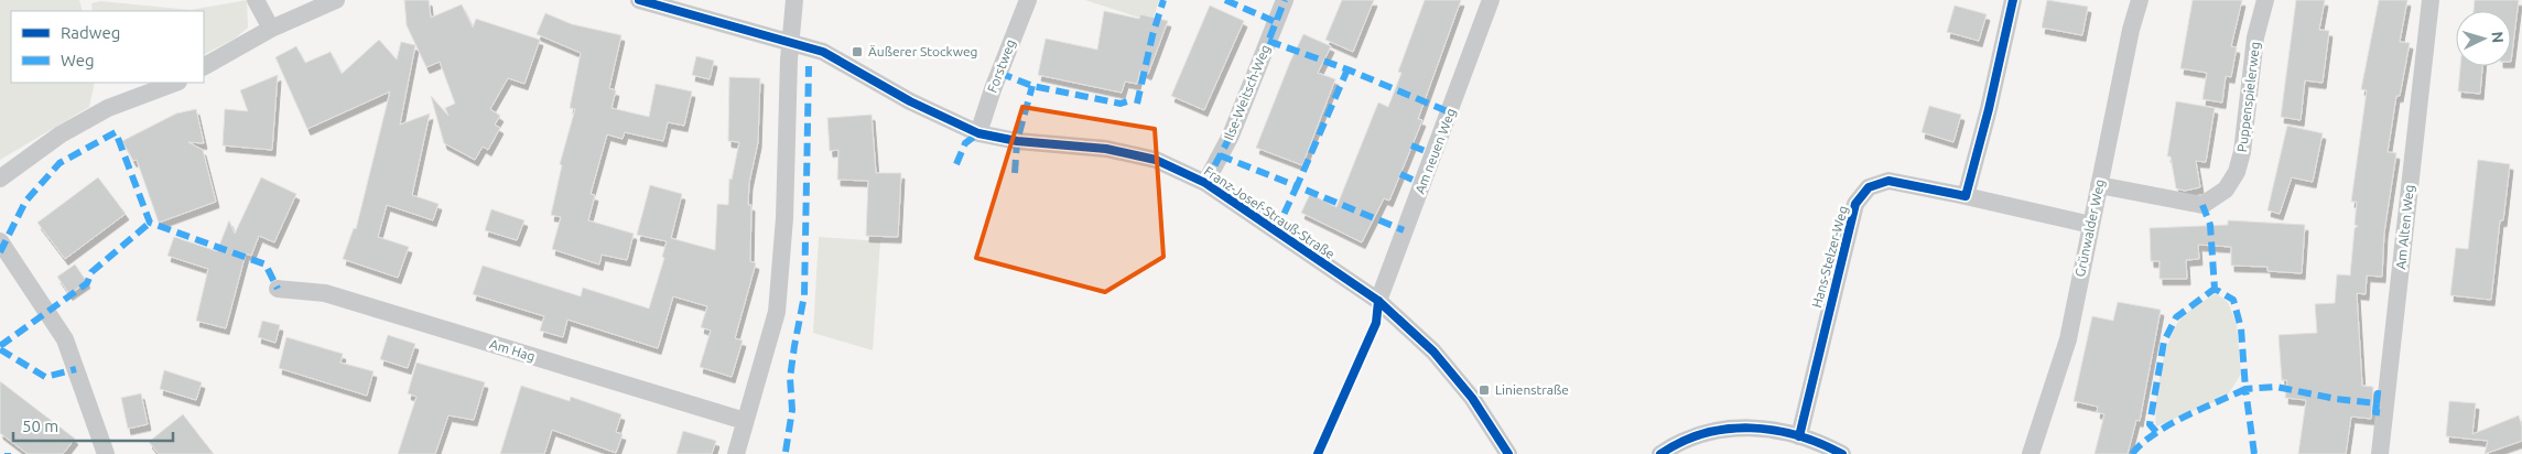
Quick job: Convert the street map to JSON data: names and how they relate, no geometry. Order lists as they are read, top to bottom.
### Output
{
  "streets": {
    "street": [
      "Forstweg",
      "Ilse-Weitsch-Weg",
      "Puppenspielerweg",
      "Am neuen Weg",
      "Franz-Josef-Strauß-Straße",
      "Am Alten Weg",
      "Grünwalder Weg",
      "Hans-Stelzer-Weg",
      "Am Hag"
    ]
  },
  "crossings": [
    ["Forstweg", "Franz-Josef-Strauß-Straße"],
    ["Ilse-Weitsch-Weg", "Franz-Josef-Strauß-Straße"],
    ["Puppenspielerweg", "Grünwalder Weg"],
    ["Am neuen Weg", "Franz-Josef-Strauß-Straße"],
    ["Grünwalder Weg", "Hans-Stelzer-Weg"]
  ],
  "places": {
    "transit": ["Äußerer Stockweg", "Linienstraße"]
  },
  "legend": ["Radweg", "Weg"],
  "scale_bar": "50 m",
  "north": "right"
}
